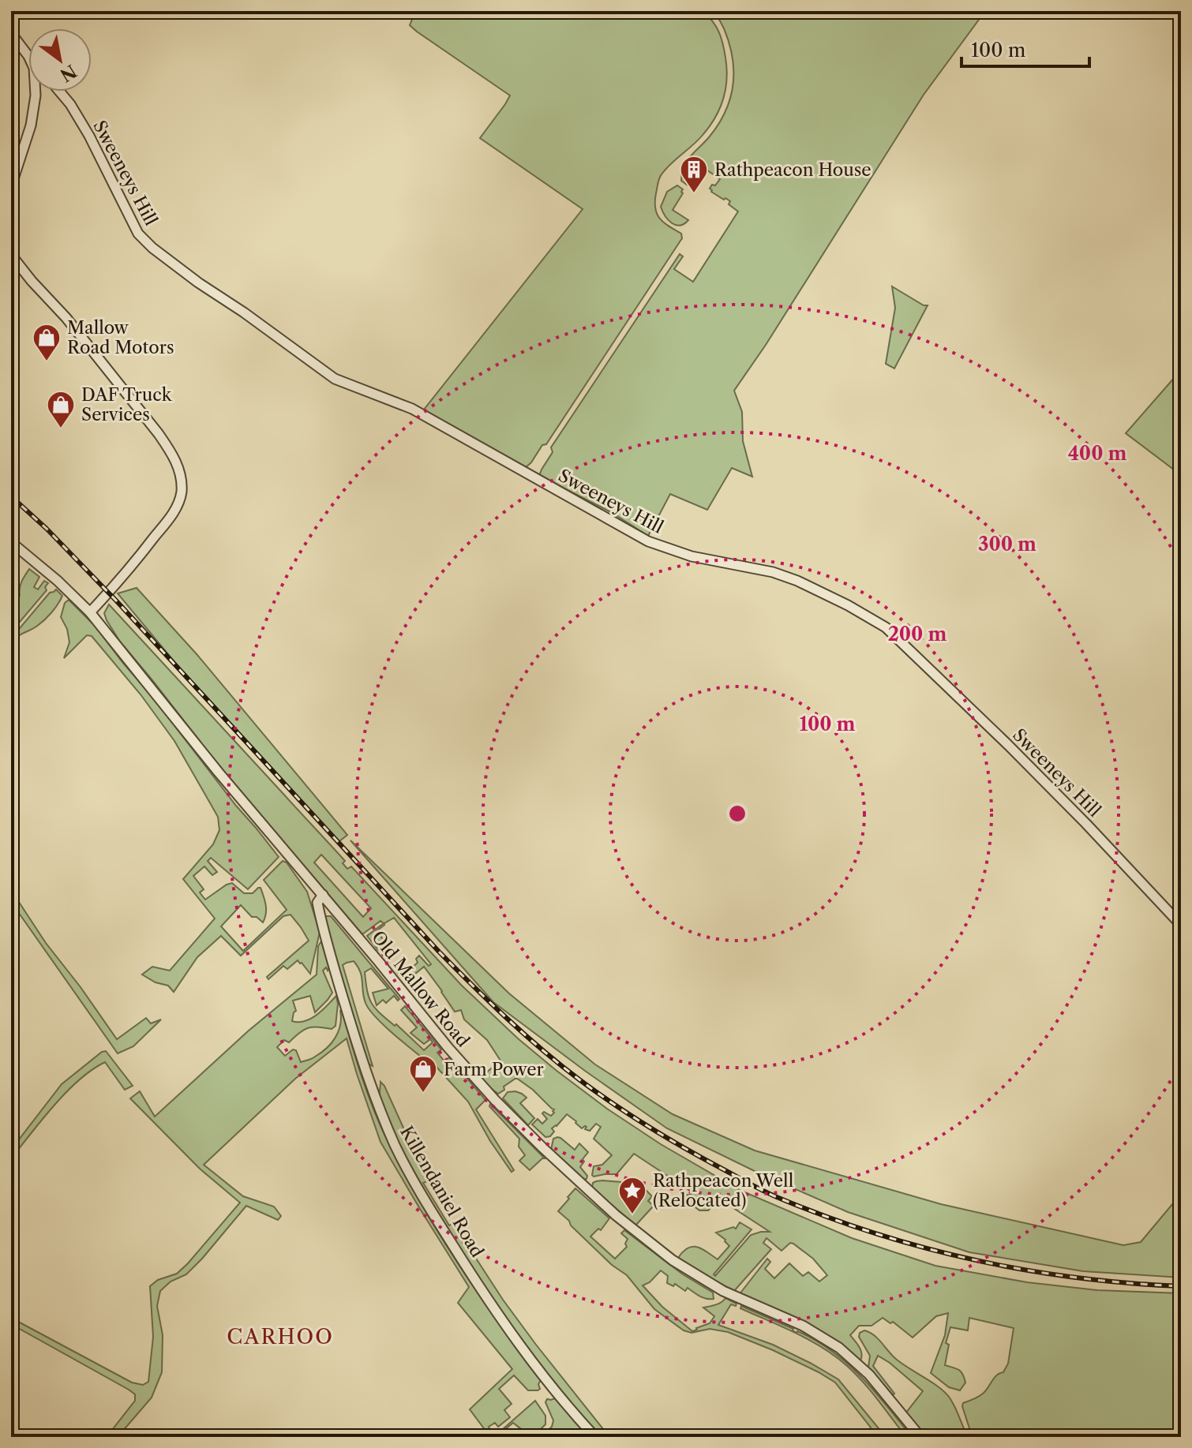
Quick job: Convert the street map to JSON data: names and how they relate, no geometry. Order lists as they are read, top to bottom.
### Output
{
  "streets": {
    "street": ["Sweeneys Hill", "Old Mallow Road", "Killendaniel Road"]
  },
  "crossings": [
    ["Old Mallow Road", "Killendaniel Road"]
  ],
  "districts": ["CARHOO"],
  "places": {
    "building": ["Rathpeacon House"],
    "shop": ["Mallow Road Motors", "DAF Truck Services", "Farm Power"],
    "place": ["Rathpeacon Well (Relocated)"]
  },
  "scale_bar": "100 m",
  "north": "bottom right",
  "rings": [
    "400 m",
    "300 m",
    "200 m",
    "100 m"
  ]
}
